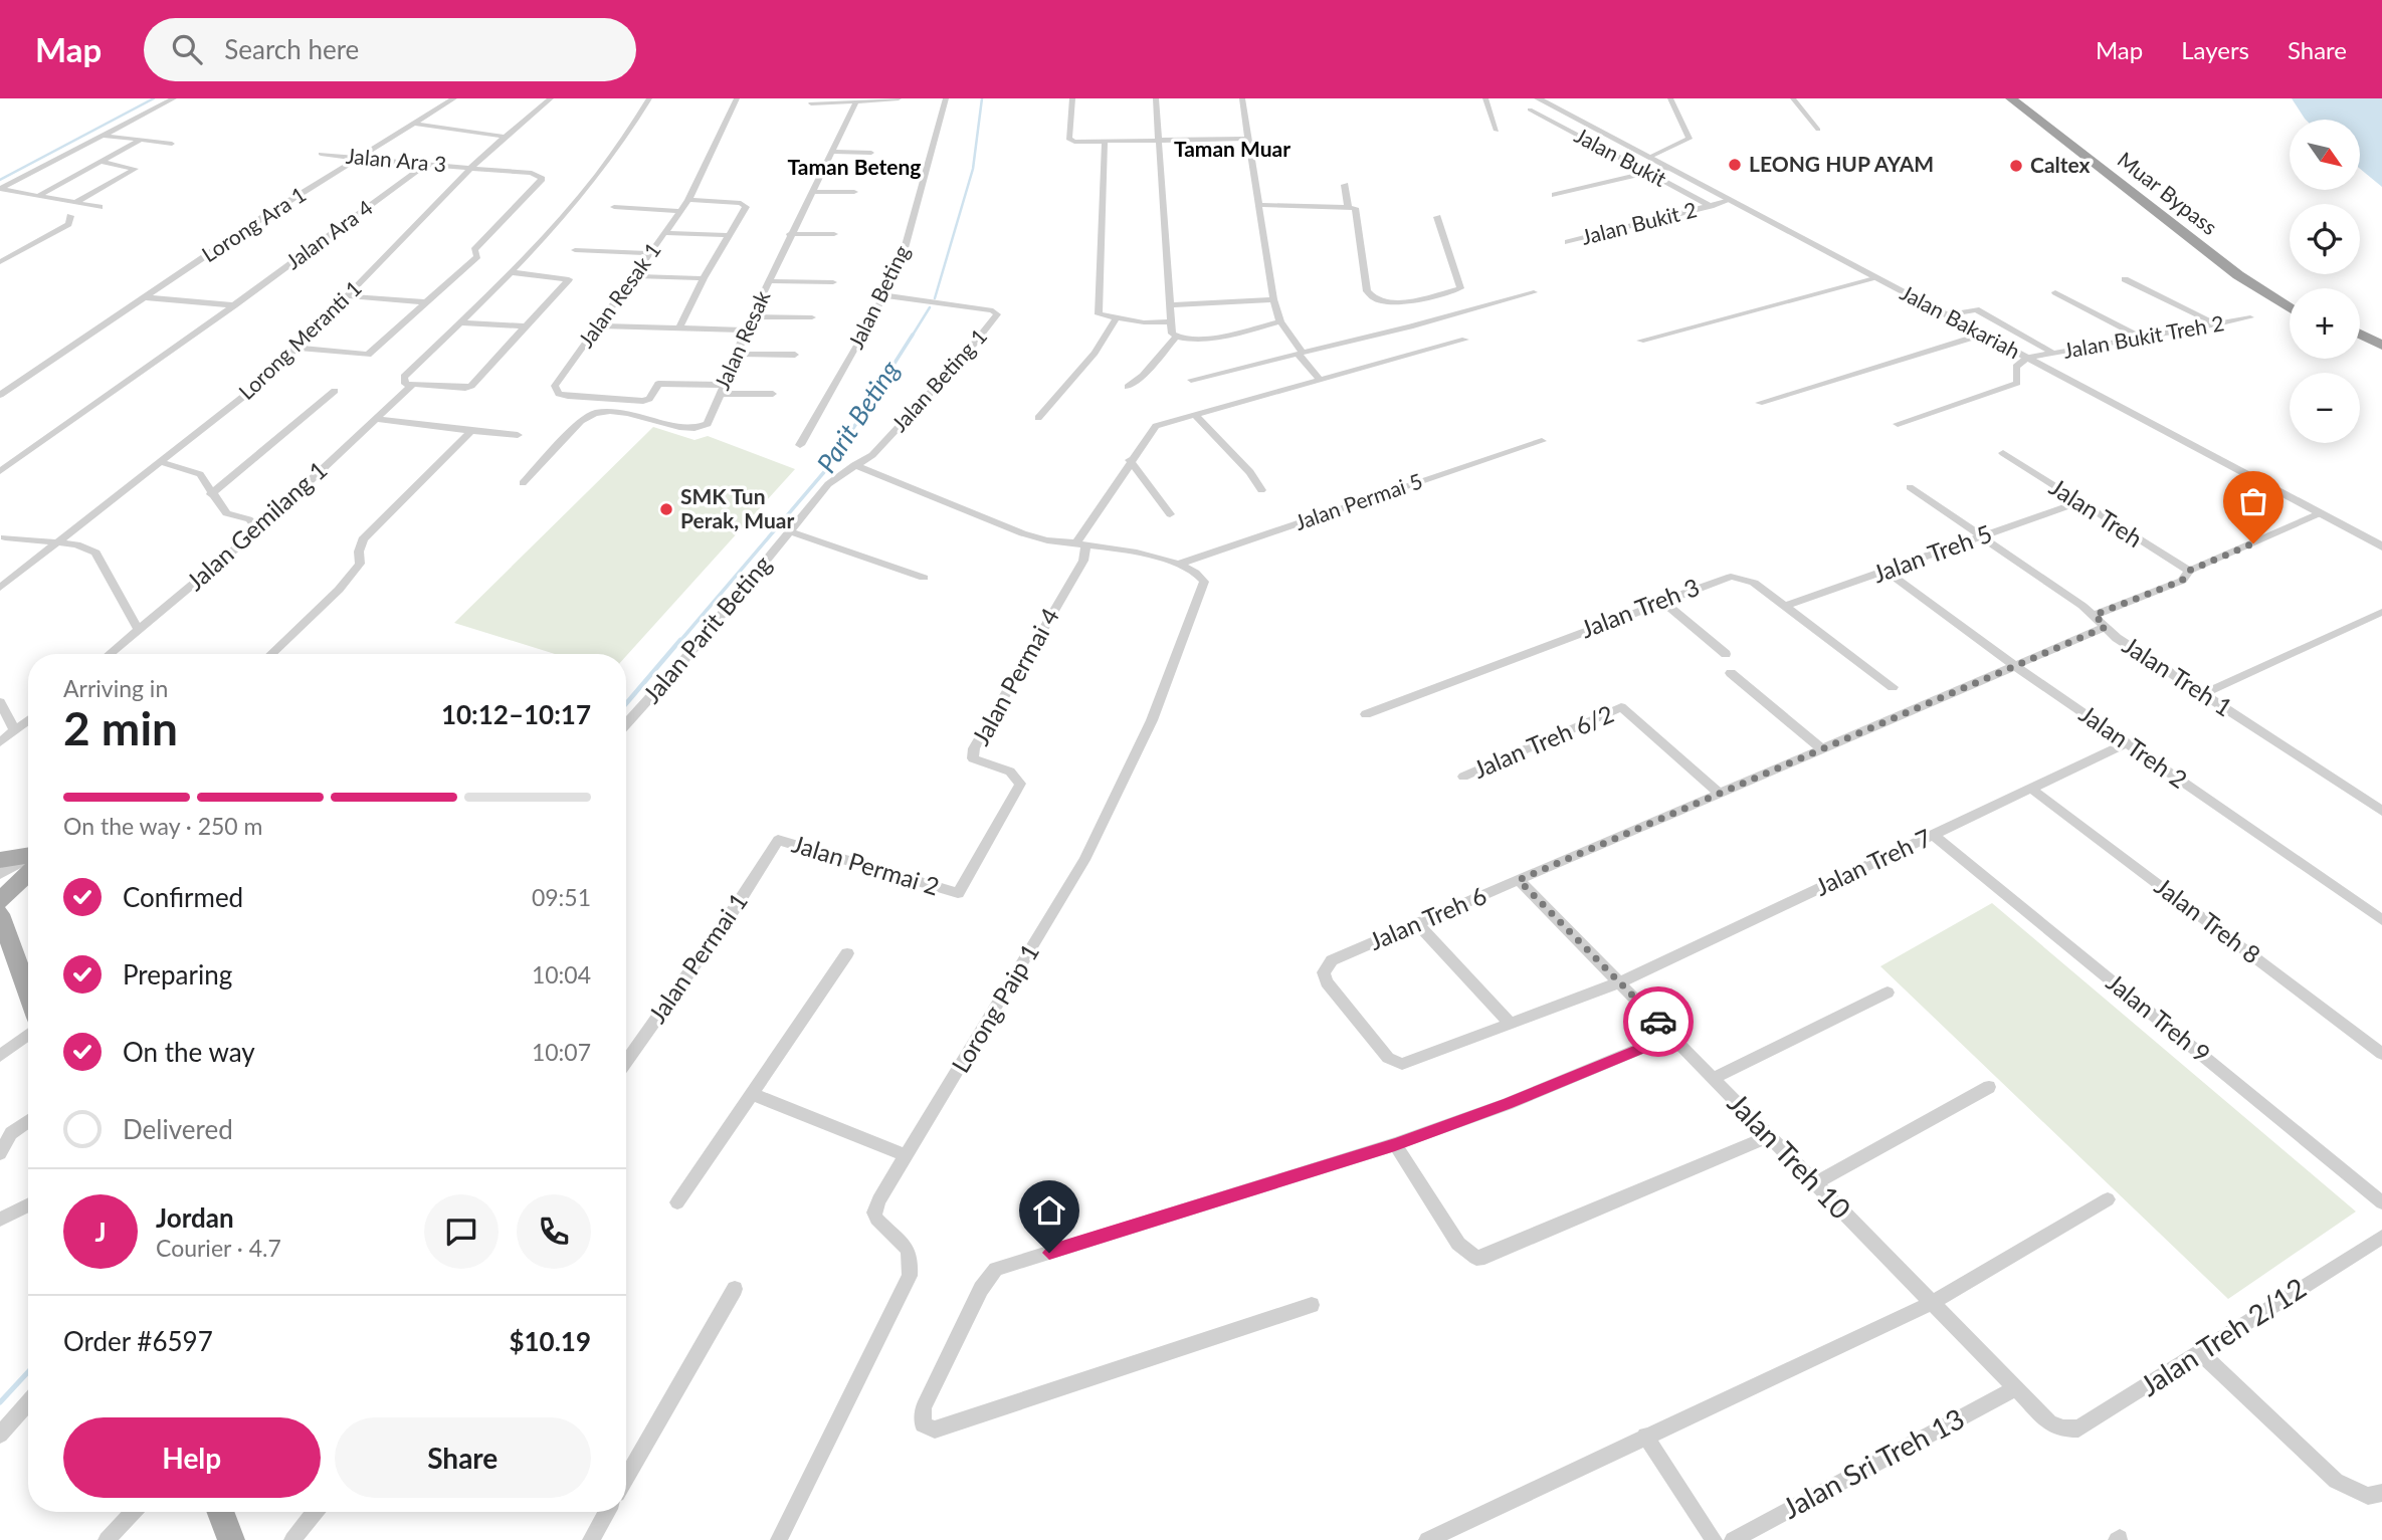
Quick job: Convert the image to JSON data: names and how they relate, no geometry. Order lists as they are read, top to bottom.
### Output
{
  "streets": {
    "highway": ["Muar Bypass"],
    "street": [
      "Jalan Bukit",
      "Jalan Ara 3",
      "Jalan Bukit 2",
      "Lorong Ara 1",
      "Jalan Ara 4",
      "Jalan Resak 1",
      "Jalan Beting",
      "Jalan Bakariah",
      "Jalan Bukit Treh 2",
      "Lorong Meranti 1",
      "Jalan Resak",
      "Jalan Beting 1",
      "Jalan Permai 5",
      "Jalan Treh",
      "Jalan Gemilang 1",
      "Jalan Treh 5",
      "Jalan Treh 3",
      "Jalan Parit Beting",
      "Jalan Permai 4",
      "Jalan Treh 1",
      "Jalan Treh 6/2",
      "Jalan Treh 2",
      "Jalan Treh 7",
      "Jalan Permai 2",
      "Jalan Treh 6",
      "Jalan Treh 8",
      "Jalan Permai 1",
      "Lorong Paip 1",
      "Jalan Treh 9",
      "Jalan Treh 10",
      "Jalan Treh 2/12",
      "Jalan Sri Treh 13"
    ]
  },
  "crossings": [
    ["Jalan Bukit", "Jalan Bukit 2"],
    ["Jalan Ara 3", "Lorong Ara 1"],
    ["Jalan Ara 3", "Jalan Ara 4"],
    ["Jalan Ara 3", "Lorong Meranti 1"],
    ["Jalan Beting", "Jalan Beting 1"],
    ["Jalan Bakariah", "Jalan Bukit Treh 2"],
    ["Jalan Beting 1", "Jalan Parit Beting"],
    ["Jalan Beting 1", "Lorong Paip 1"],
    ["Jalan Permai 5", "Lorong Paip 1"],
    ["Jalan Treh", "Jalan Treh 5"],
    ["Jalan Treh 5", "Jalan Treh 3"],
    ["Jalan Treh 5", "Jalan Treh 1"],
    ["Jalan Treh 5", "Jalan Treh 2"],
    ["Jalan Parit Beting", "Lorong Paip 1"],
    ["Jalan Permai 4", "Jalan Permai 2"],
    ["Jalan Permai 4", "Lorong Paip 1"],
    ["Jalan Treh 1", "Jalan Treh 6"],
    ["Jalan Treh 6/2", "Jalan Treh 6"],
    ["Jalan Treh 2", "Jalan Treh 7"],
    ["Jalan Treh 2", "Jalan Treh 6"],
    ["Jalan Treh 7", "Jalan Treh 6"],
    ["Jalan Treh 7", "Jalan Treh 8"],
    ["Jalan Treh 7", "Jalan Treh 9"],
    ["Jalan Treh 7", "Jalan Treh 10"],
    ["Jalan Permai 2", "Jalan Permai 1"],
    ["Jalan Treh 6", "Jalan Treh 10"],
    ["Jalan Treh 10", "Jalan Treh 2/12"],
    ["Jalan Treh 10", "Jalan Sri Treh 13"]
  ],
  "districts": ["Taman Muar", "Taman Beteng"],
  "water": ["Parit Beting"],
  "places": ["LEONG HUP AYAM", "Caltex", "SMK Tun Perak, Muar"],
  "north": "bottom right",
  "page": {
    "header": "Map",
    "search": "Search here",
    "nav": ["Map", "Layers", "Share"],
    "map_buttons": ["+", "−"],
    "heading": ["2 min", "Arriving in", "10:12–10:17"],
    "panel": [
      "Jordan",
      "Courier · 4.7",
      "Order #6597",
      "$10.19"
    ],
    "bar": "On the way · 250 m",
    "list": [
      ["Confirmed", "09:51"],
      ["Preparing", "10:04"],
      ["On the way", "10:07"],
      "Delivered"
    ],
    "round": "J",
    "buttons": ["Help", "Share"]
  }
}
